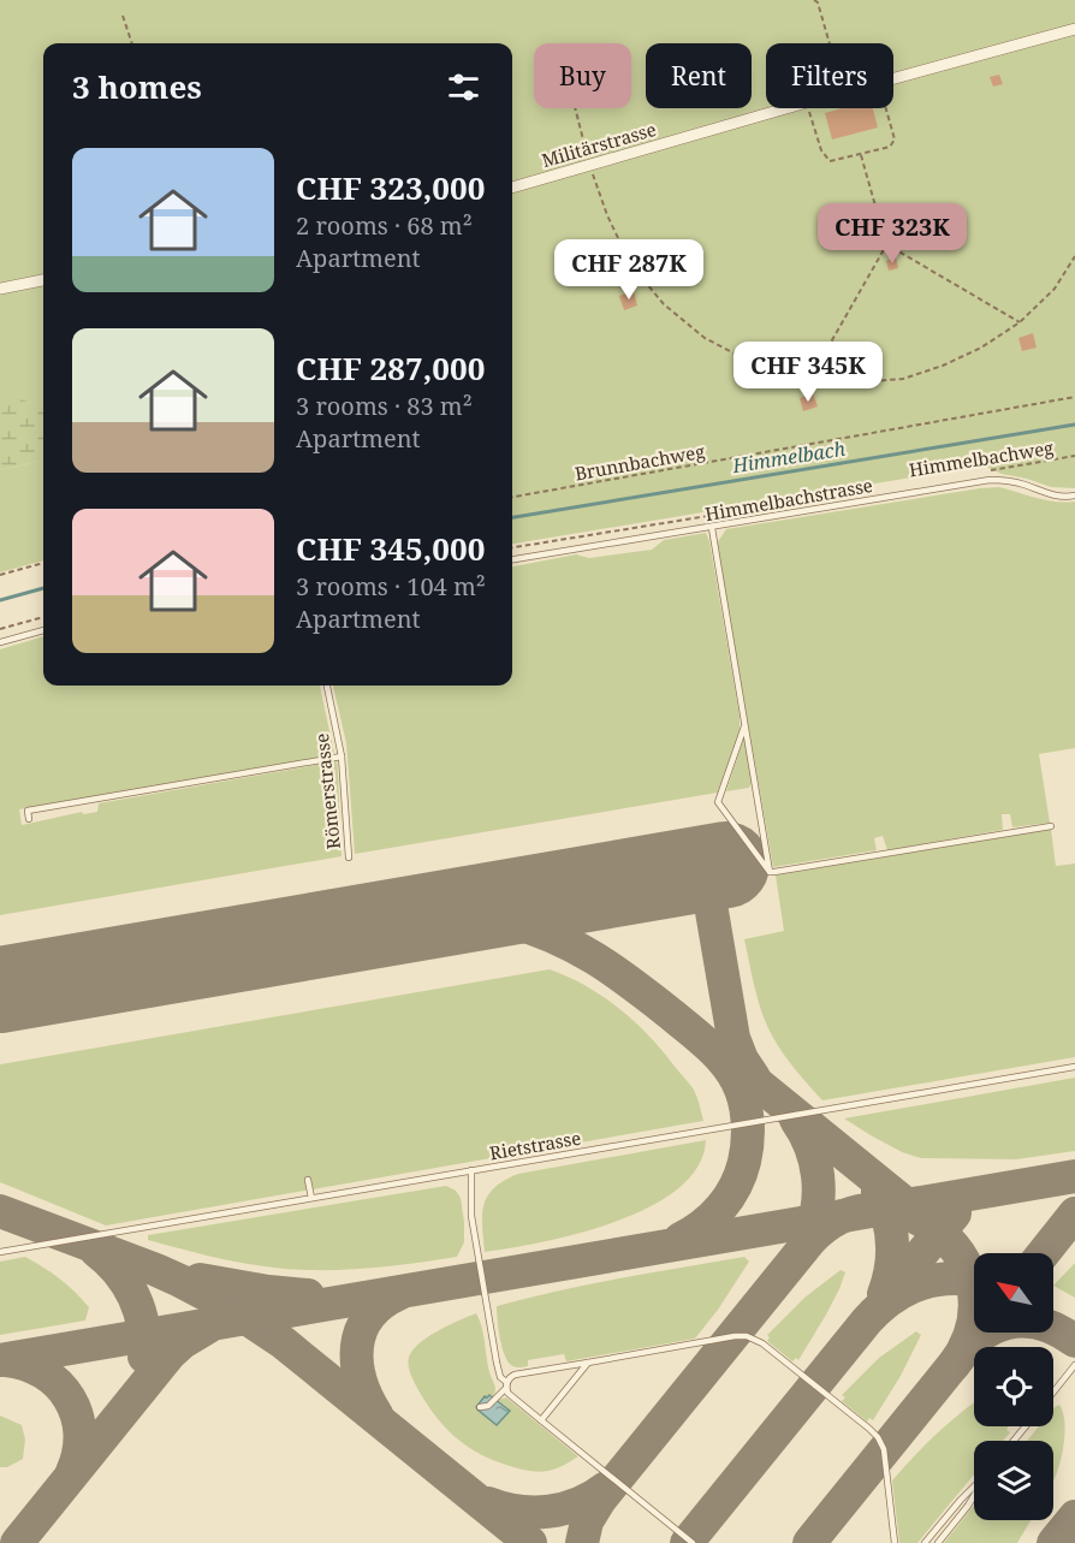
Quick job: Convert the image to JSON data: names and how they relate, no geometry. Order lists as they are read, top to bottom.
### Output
{
  "streets": {
    "street": ["Militärstrasse"],
    "lane": ["Himmelbachstrasse", "Römerstrasse", "Rietstrasse"],
    "path": ["Himmelbachweg", "Brunnbachweg"]
  },
  "water": ["Himmelbach"],
  "north": "top left",
  "page": {
    "chip": ["Buy", "Rent", "Filters"],
    "heading": "3 homes",
    "list": [
      {
        "name": "CHF 323,000",
        "note": "2 rooms · 68 m² · Apartment"
      },
      {
        "name": "CHF 287,000",
        "note": "3 rooms · 83 m² · Apartment"
      },
      {
        "name": "CHF 345,000",
        "note": "3 rooms · 104 m² · Apartment"
      }
    ],
    "price": ["CHF 323K", "CHF 287K", "CHF 345K"]
  }
}
